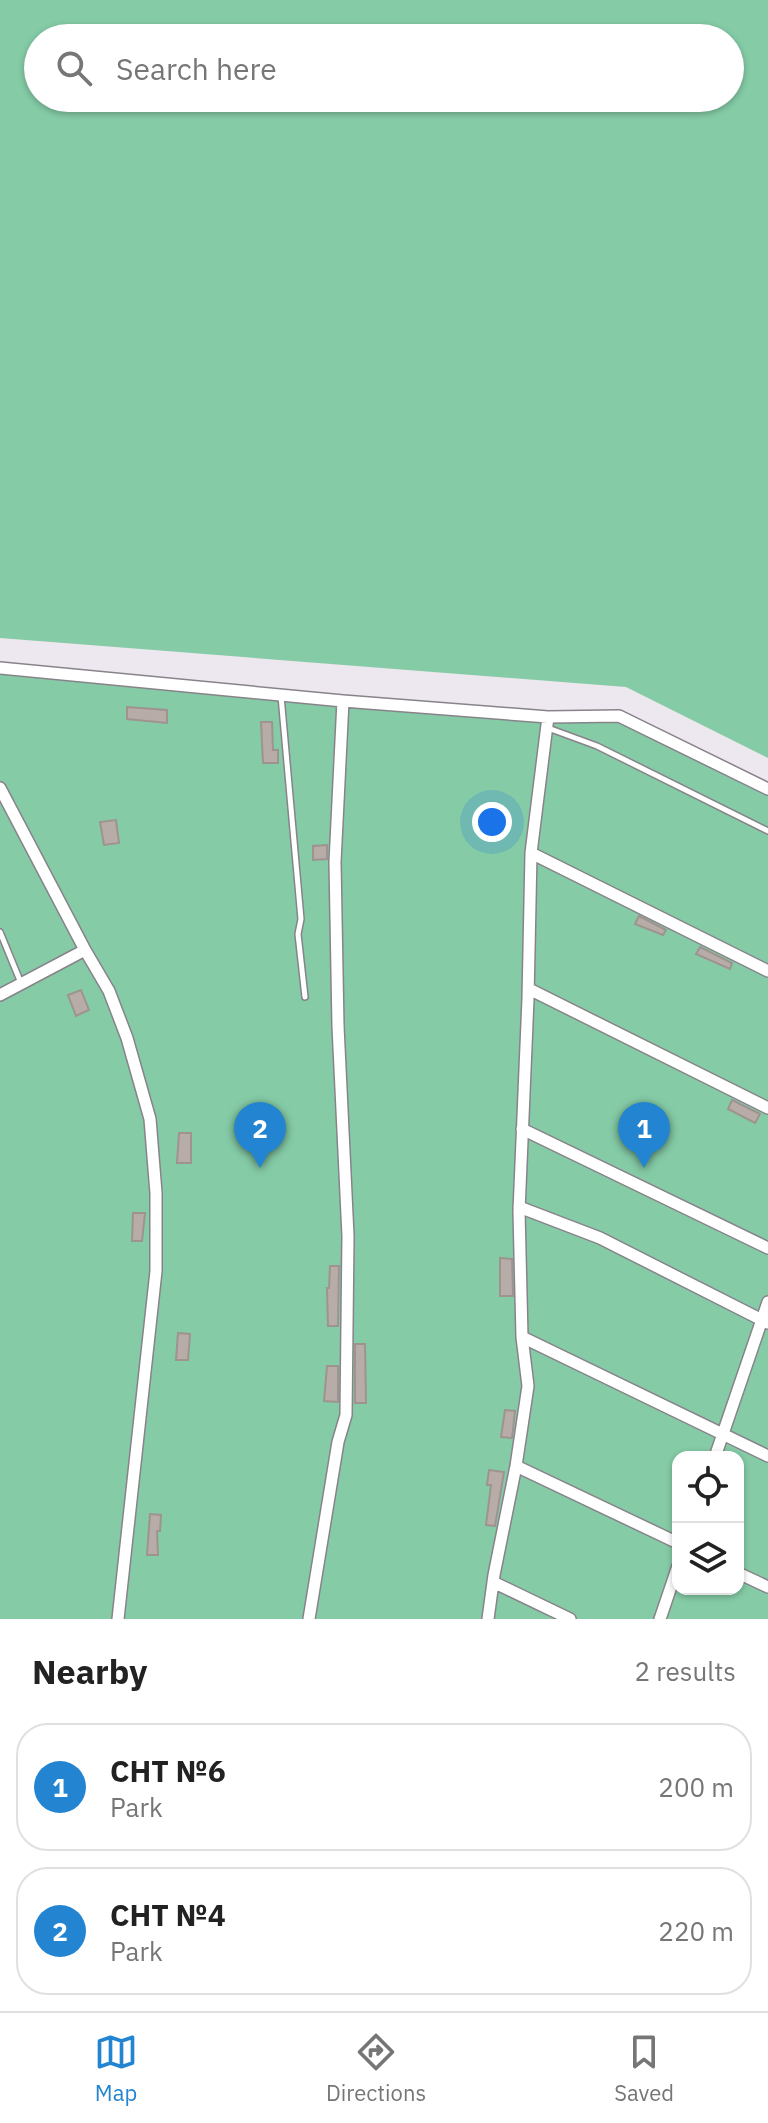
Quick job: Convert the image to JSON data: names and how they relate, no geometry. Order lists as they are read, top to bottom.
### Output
{
  "page": {
    "search": "Search here",
    "pins": ["1", "2"],
    "heading": ["Nearby", "2 results"],
    "list": [
      {
        "mark": "1",
        "name": "СНТ №6",
        "note": "Park",
        "value": "200 m"
      },
      {
        "mark": "2",
        "name": "СНТ №4",
        "note": "Park",
        "value": "220 m"
      }
    ],
    "nav": ["Map", "Directions", "Saved"]
  }
}
